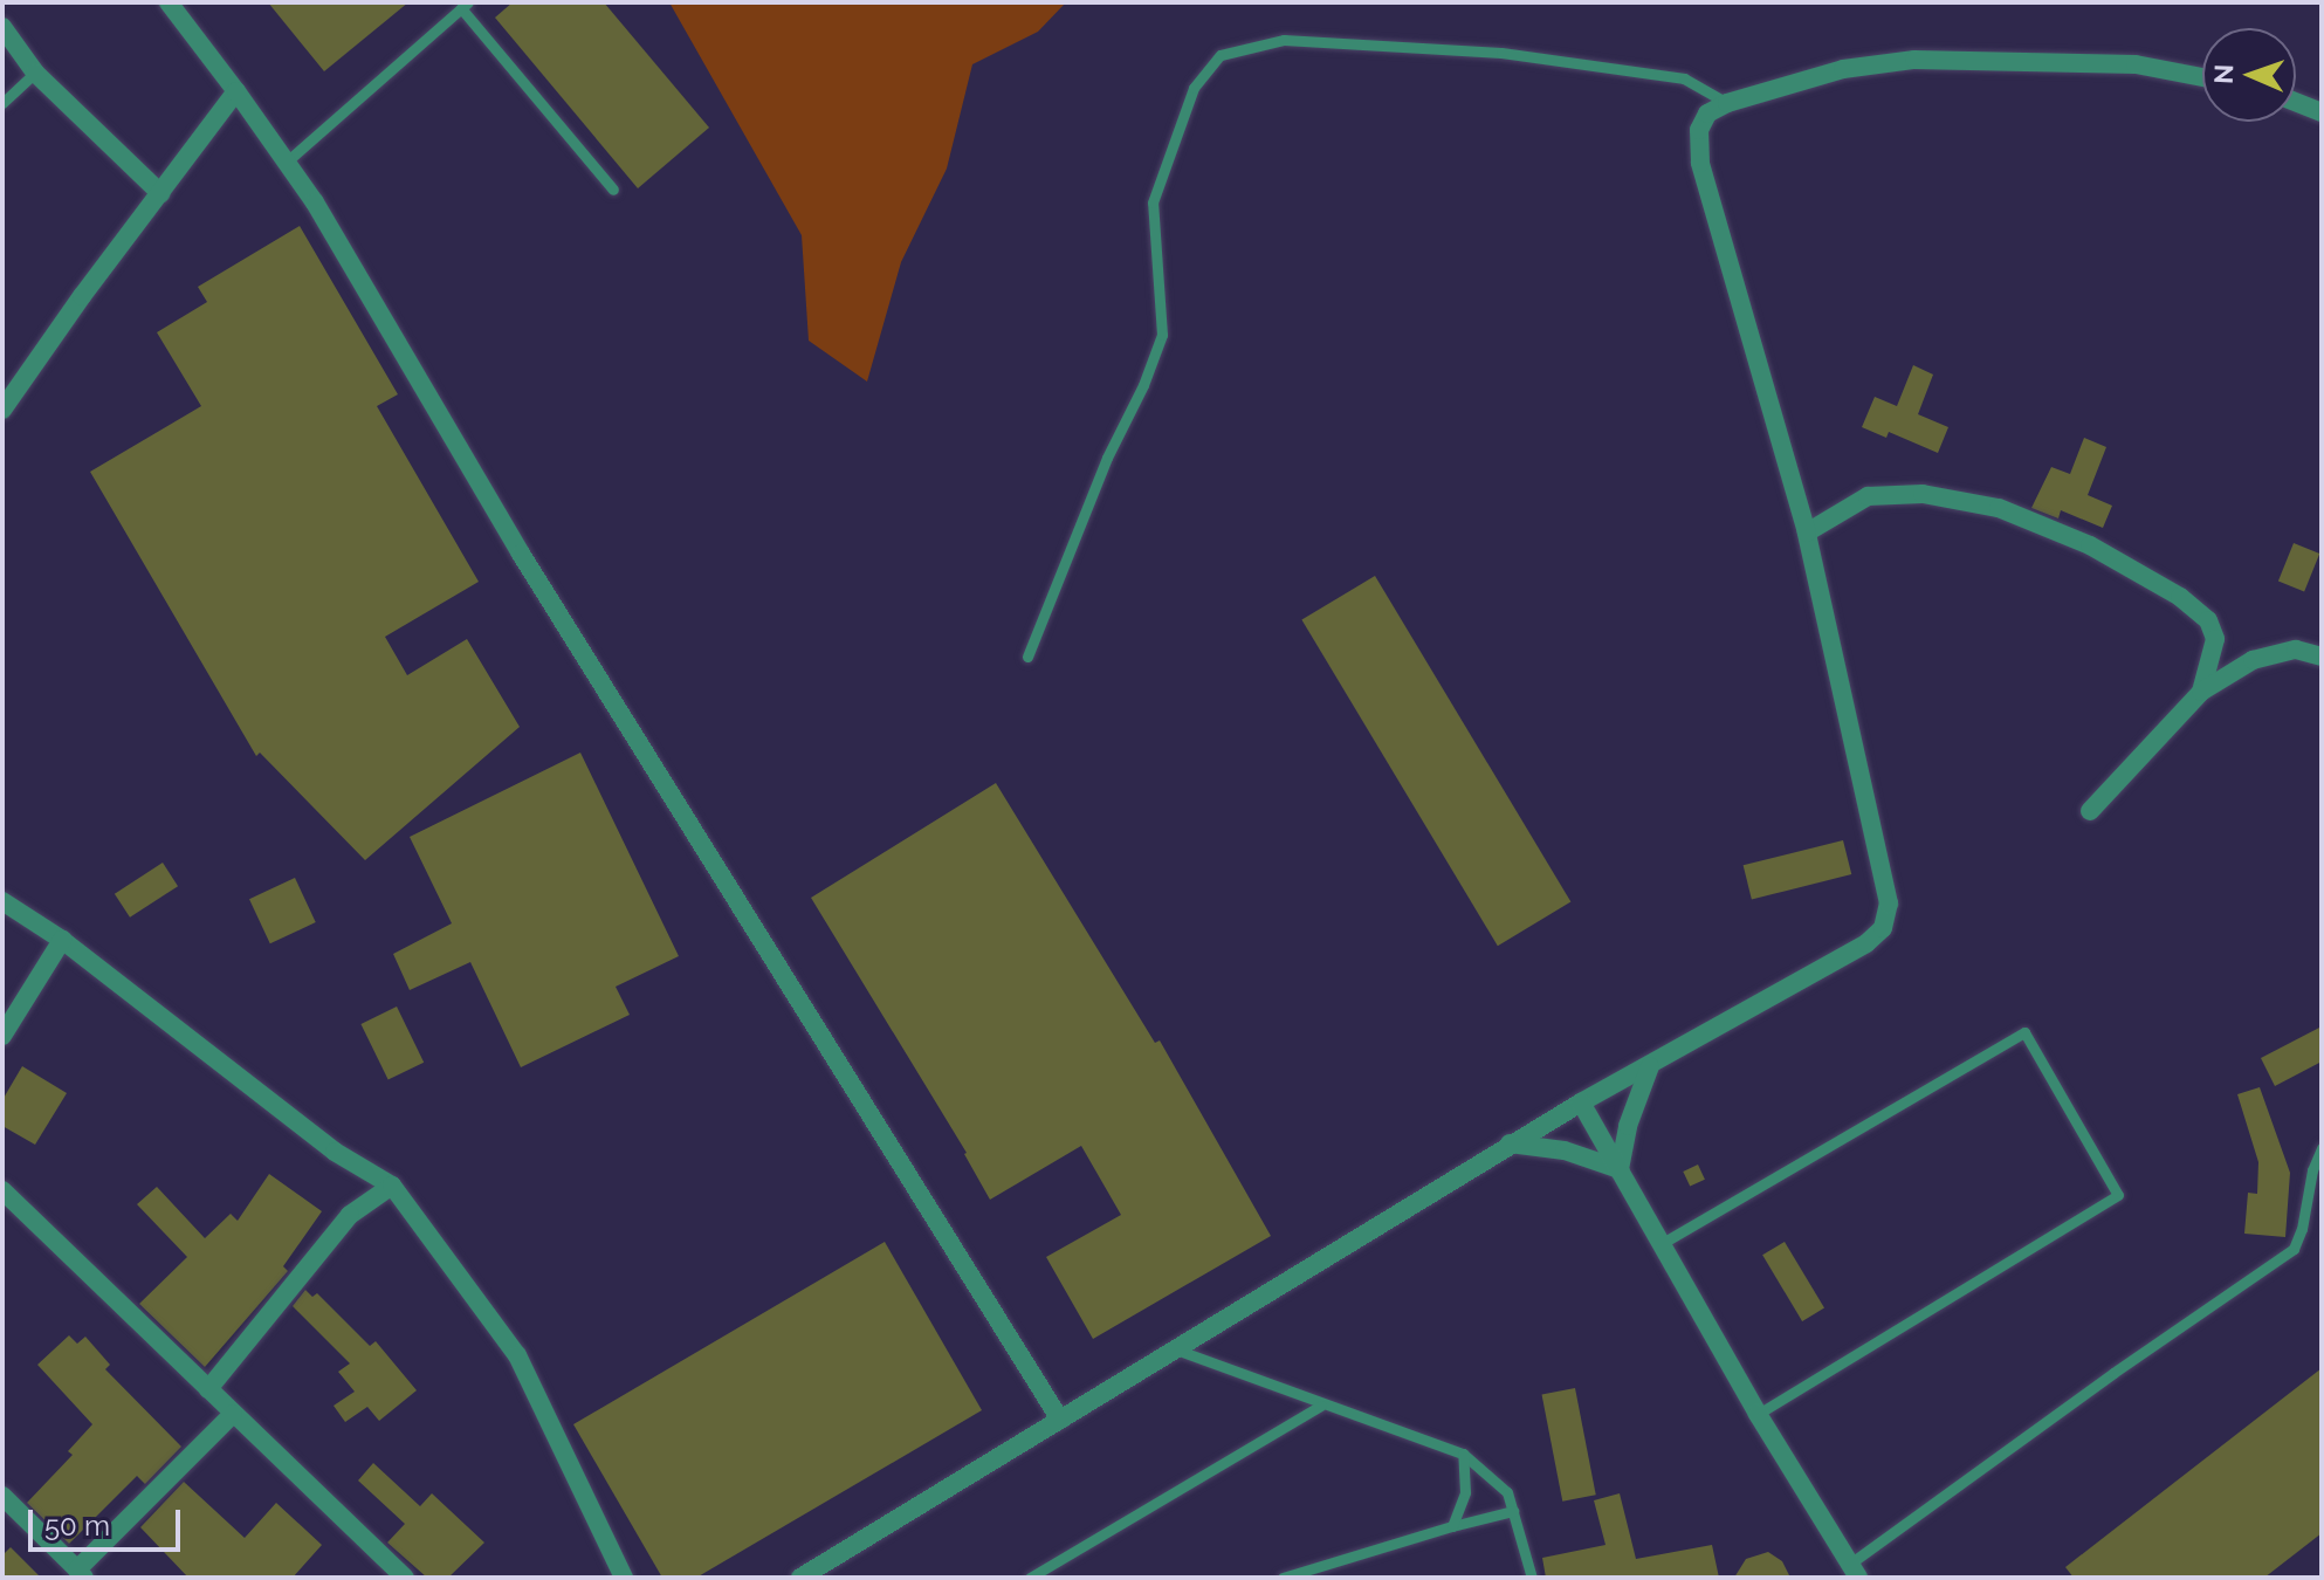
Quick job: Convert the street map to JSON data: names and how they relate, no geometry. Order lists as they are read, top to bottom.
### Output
{
  "scale_bar": "50 m",
  "north": "left"
}
